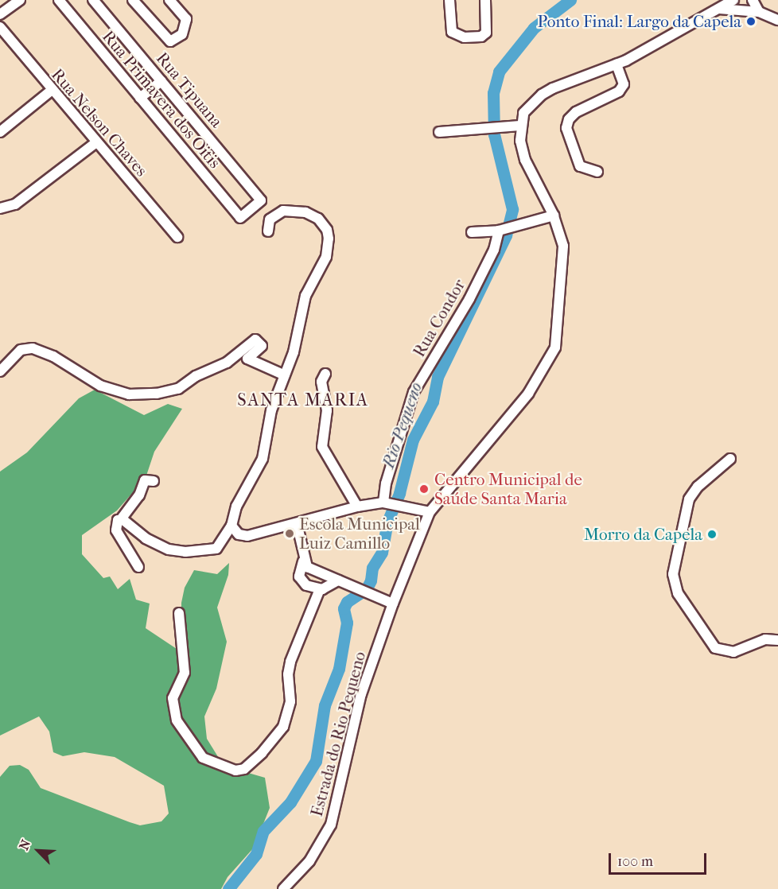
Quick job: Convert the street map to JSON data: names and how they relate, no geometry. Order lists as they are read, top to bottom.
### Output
{
  "streets": {
    "street": [
      "Rua Tipuana",
      "Rua Primavera dos Oitis",
      "Rua Nelson Chaves",
      "Rua Condor",
      "Estrada do Rio Pequeno"
    ]
  },
  "crossings": [
    ["Rua Tipuana", "Rua Primavera dos Oitis"]
  ],
  "districts": ["SANTA MARIA"],
  "water": ["Rio Pequeno"],
  "places": [
    "Ponto Final: Largo da Capela",
    "Centro Municipal de Saúde Santa Maria",
    "Escola Municipal Luiz Camillo",
    "Morro da Capela"
  ],
  "scale_bar": "100 m",
  "north": "top left"
}
